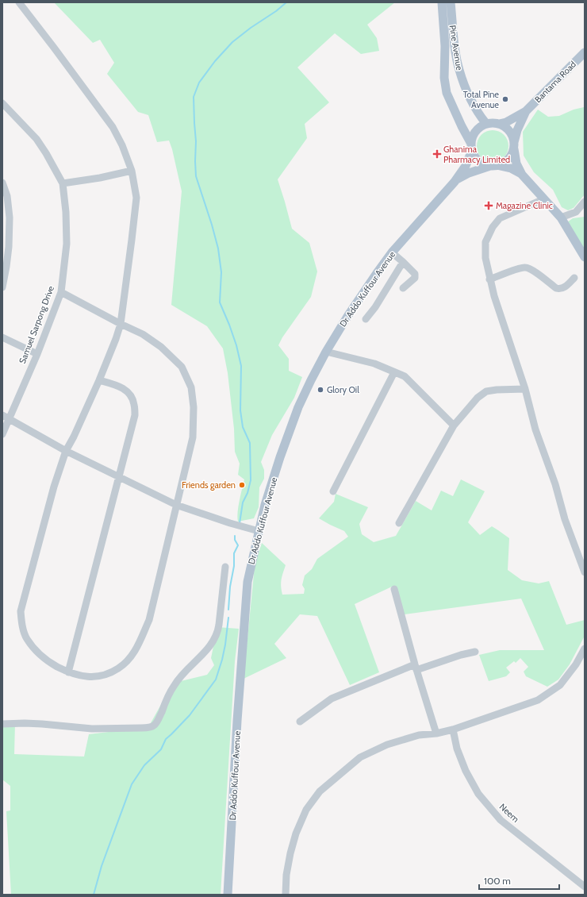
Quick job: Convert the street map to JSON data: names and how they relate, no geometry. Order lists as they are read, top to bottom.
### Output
{
  "streets": {
    "main road": ["Pine Avenue", "Bantama Road", "Dr Addo Kuffour Avenue"],
    "street": ["Samuel Sarpong Drive", "Neem"]
  },
  "places": {
    "other": ["Total Pine Avenue", "Glory Oil", "Friends garden"],
    "health": ["Ghanima Pharmacy Limited", "Magazine Clinic"]
  },
  "scale_bar": "100 m"
}
